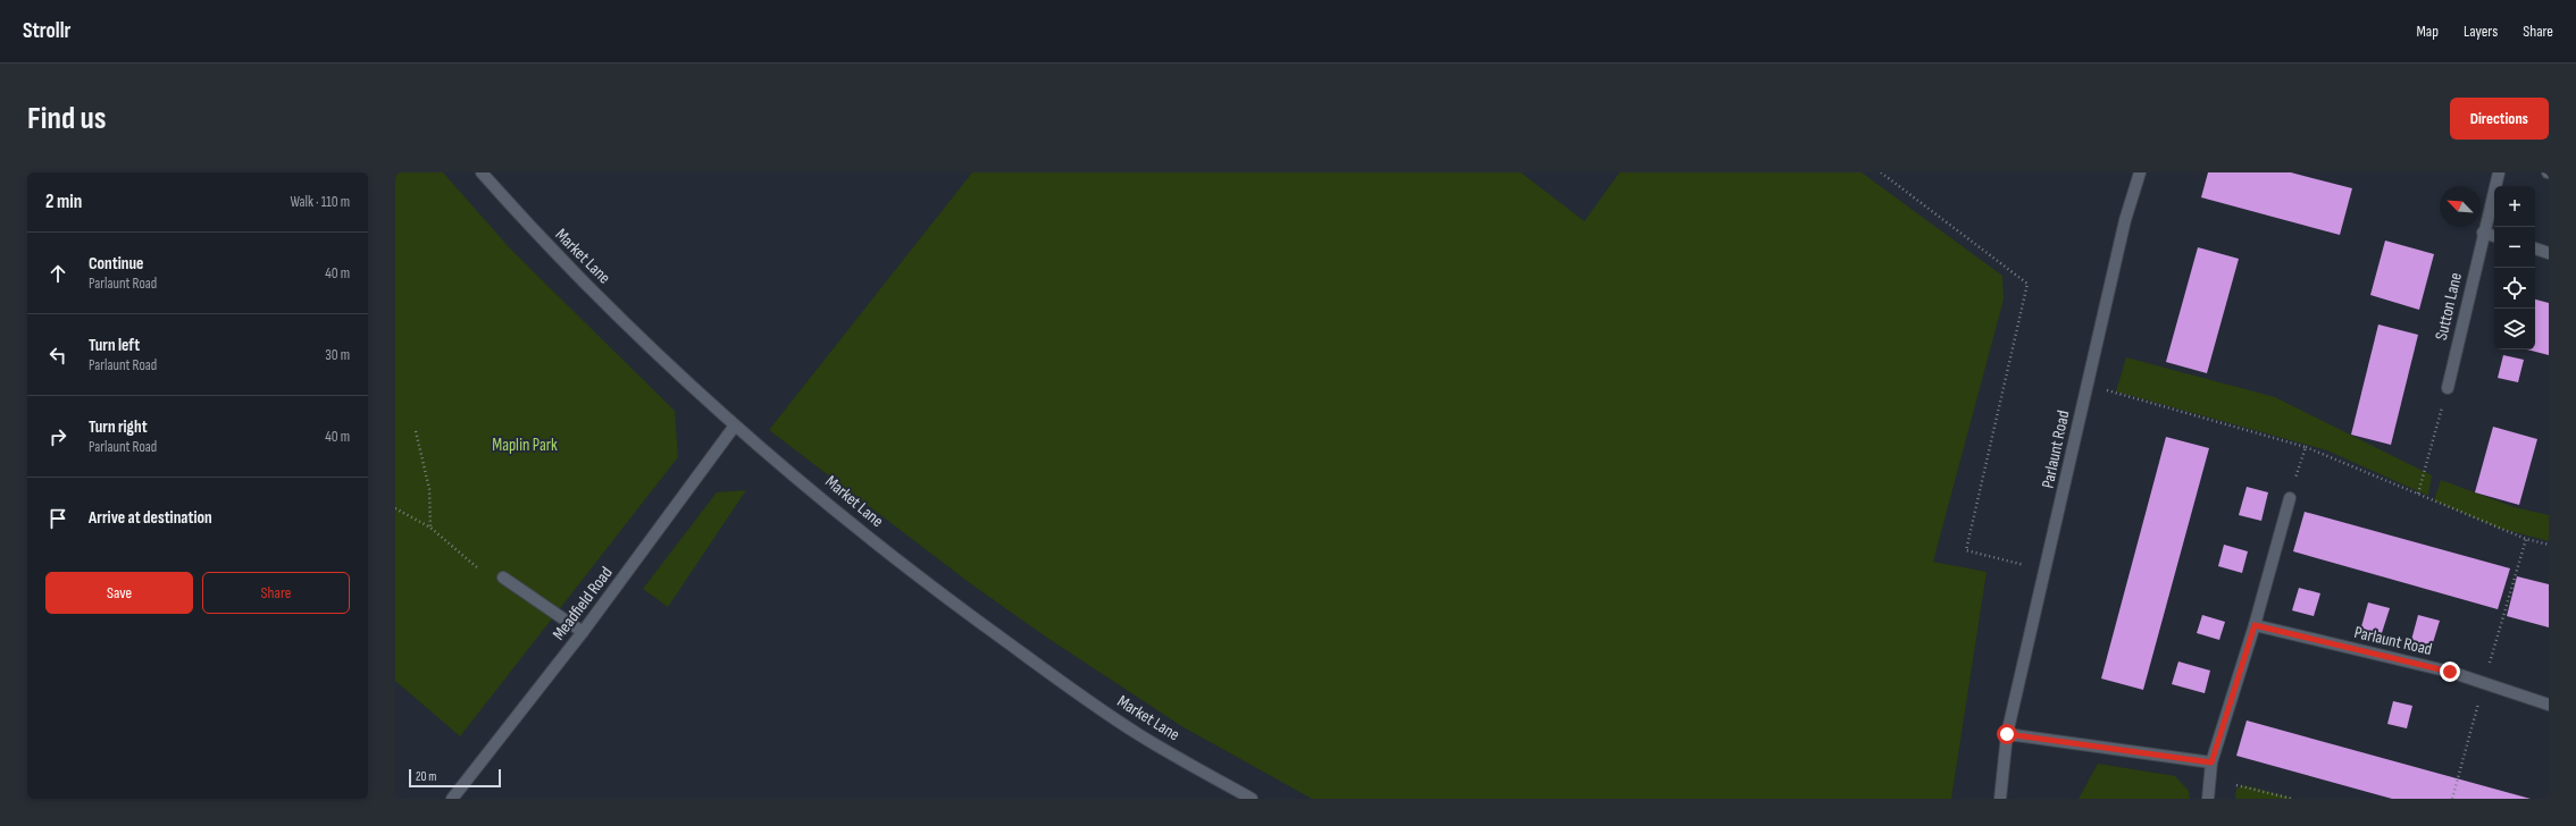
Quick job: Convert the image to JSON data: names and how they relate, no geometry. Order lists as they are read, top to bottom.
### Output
{
  "streets": {
    "street": [
      "Market Lane",
      "Sutton Lane",
      "Parlaunt Road",
      "Meadfield Road"
    ]
  },
  "crossings": [
    ["Market Lane", "Meadfield Road"]
  ],
  "parks": ["Maplin Park"],
  "scale_bar": "20 m",
  "north": "top left",
  "page": {
    "header": "Strollr",
    "nav": ["Map", "Layers", "Share"],
    "buttons": [
      "Directions",
      ["Save", "Share"]
    ],
    "title": "Find us",
    "heading": ["2 min", "Walk · 110 m"],
    "map_buttons": ["+", "−"],
    "list": [
      ["Continue", "Parlaunt Road", "40 m"],
      ["Turn left", "Parlaunt Road", "30 m"],
      ["Turn right", "Parlaunt Road", "40 m"],
      "Arrive at destination"
    ],
    "scale": "20 m"
  }
}
